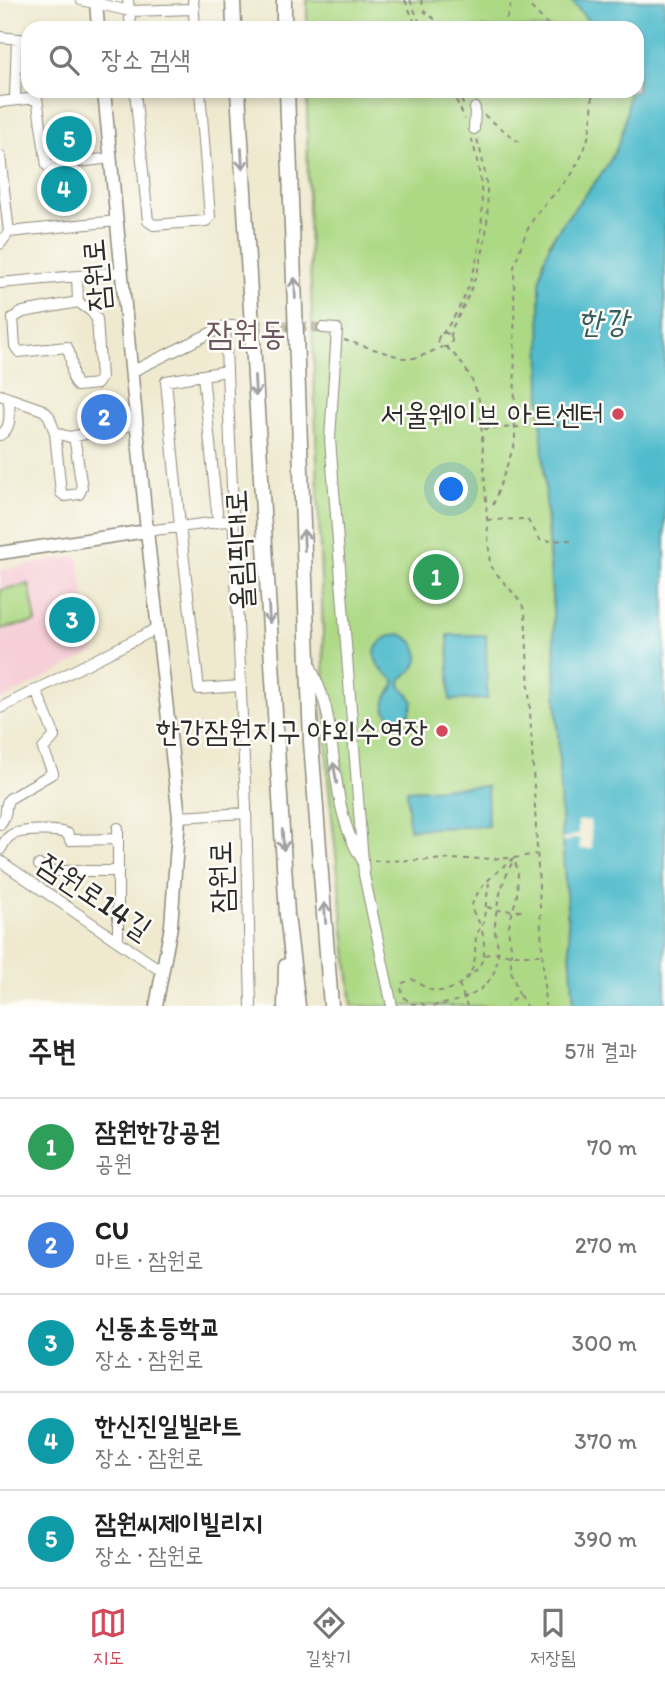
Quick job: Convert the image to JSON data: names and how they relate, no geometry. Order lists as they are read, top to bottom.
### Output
{
  "streets": {
    "highway": ["올림픽대로"],
    "main road": ["잠원로"],
    "street": ["잠원로14길"]
  },
  "crossings": [
    ["잠원로", "잠원로14길"]
  ],
  "districts": ["잠원동"],
  "water": ["한강"],
  "places": ["서울웨이브 아트센터", "한강잠원지구 야외수영장"],
  "page": {
    "search": "장소 검색",
    "pins": [
      "5",
      "4",
      "2",
      "1",
      "3"
    ],
    "heading": ["주변", "5개 결과"],
    "list": [
      {
        "mark": "1",
        "name": "잠원한강공원",
        "note": "공원",
        "value": "70 m"
      },
      {
        "mark": "2",
        "name": "CU",
        "note": "마트 · 잠원로",
        "value": "270 m"
      },
      {
        "mark": "3",
        "name": "신동초등학교",
        "note": "장소 · 잠원로",
        "value": "300 m"
      },
      {
        "mark": "4",
        "name": "한신진일빌라트",
        "note": "장소 · 잠원로",
        "value": "370 m"
      },
      {
        "mark": "5",
        "name": "잠원씨제이빌리지",
        "note": "장소 · 잠원로",
        "value": "390 m"
      }
    ],
    "nav": ["지도", "길찾기", "저장됨"]
  }
}
